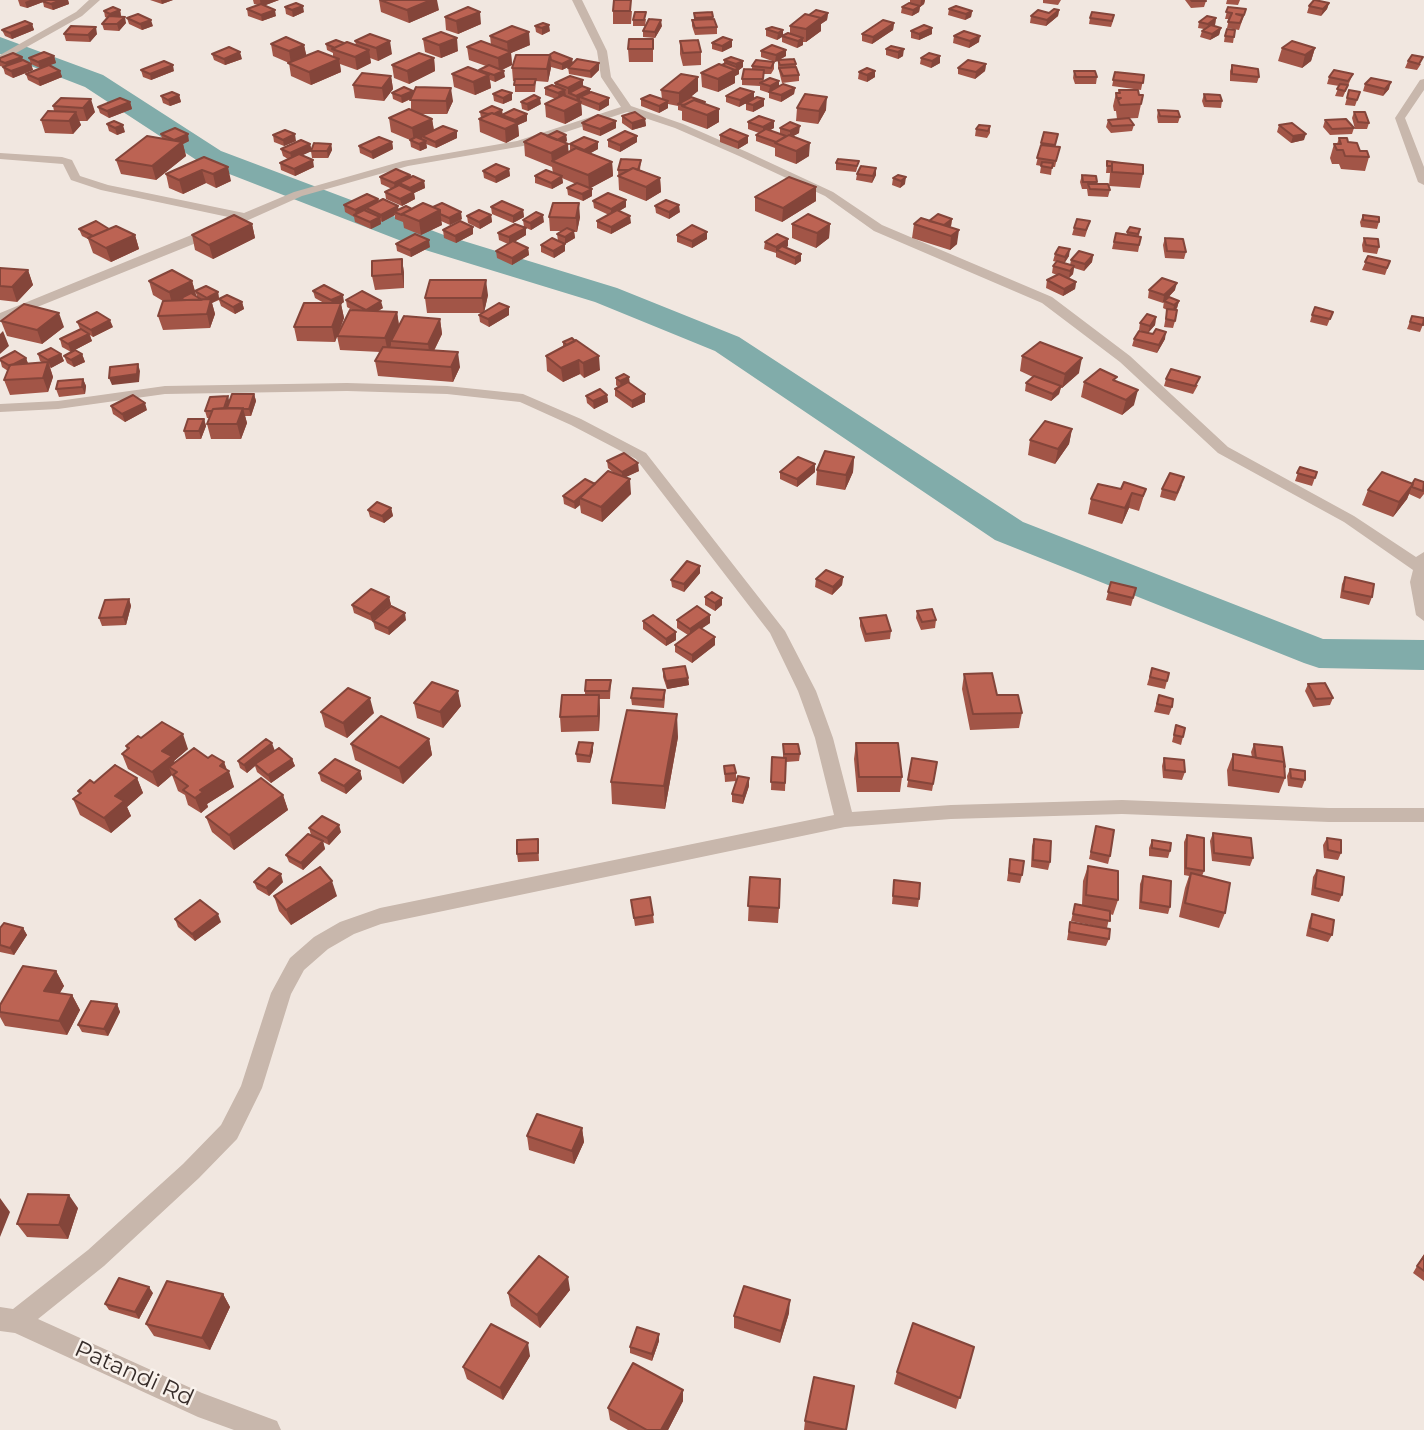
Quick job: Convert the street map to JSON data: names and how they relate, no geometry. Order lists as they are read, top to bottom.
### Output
{
  "streets": {
    "street": ["Patandi Rd"]
  }
}
